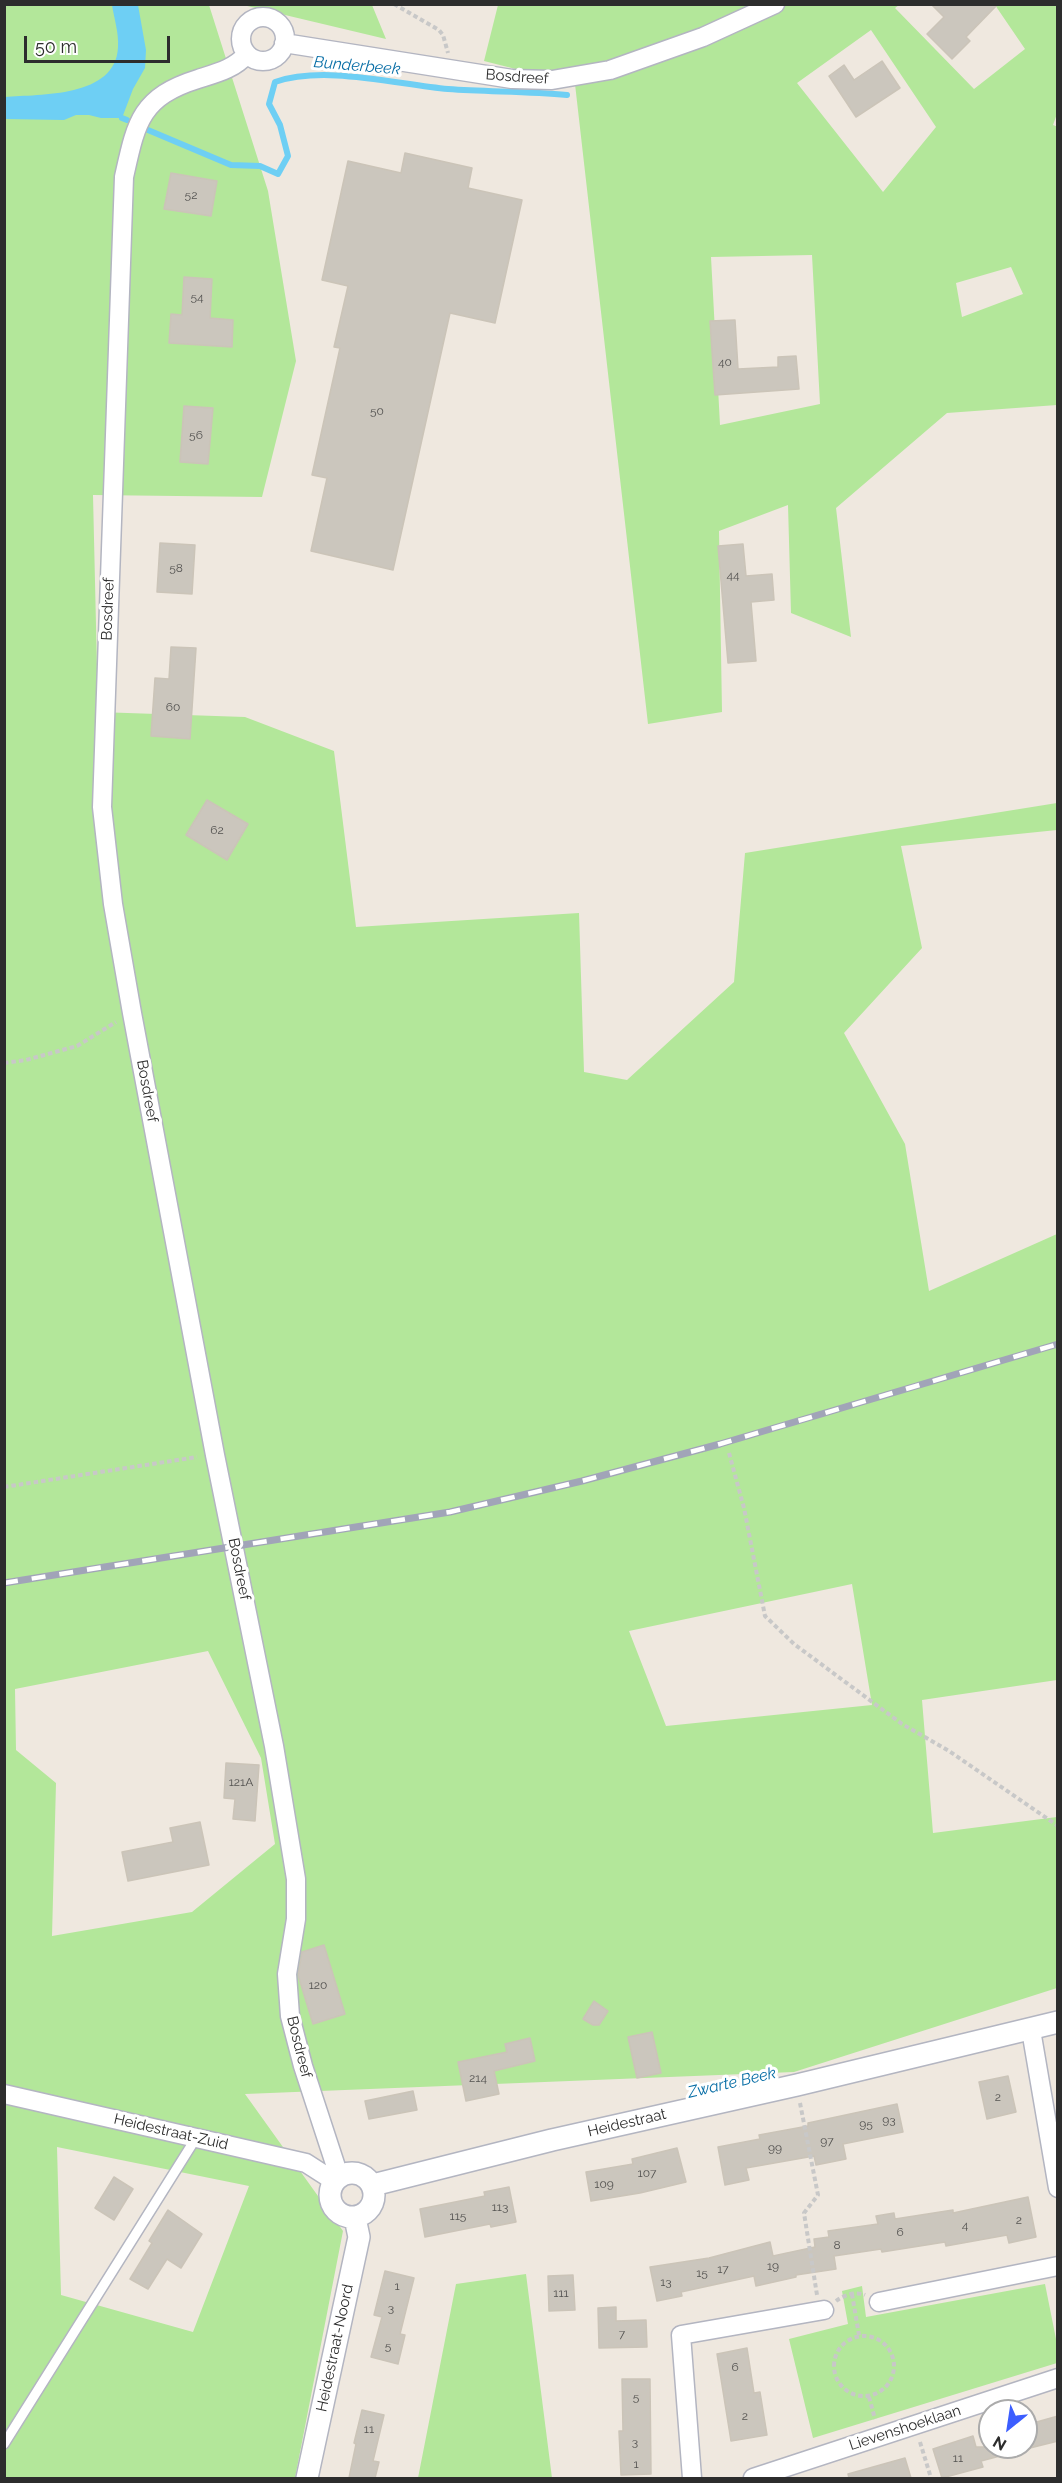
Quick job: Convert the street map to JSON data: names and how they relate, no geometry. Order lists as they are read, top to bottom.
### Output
{
  "streets": {
    "street": [
      "Bosdreef",
      "Heidestraat",
      "Heidestraat-Zuid",
      "Heidestraat-Noord",
      "Lievenshoeklaan"
    ]
  },
  "crossings": [
    ["Bosdreef", "Heidestraat"],
    ["Bosdreef", "Heidestraat-Zuid"],
    ["Bosdreef", "Heidestraat-Noord"],
    ["Heidestraat", "Heidestraat-Zuid"],
    ["Heidestraat", "Heidestraat-Noord"],
    ["Heidestraat-Zuid", "Heidestraat-Noord"]
  ],
  "water": ["Bunderbeek", "Zwarte Beek"],
  "house_numbers": [
    "52",
    "54",
    "40",
    "50",
    "56",
    "58",
    "44",
    "60",
    "62",
    "121A",
    "120",
    "214",
    "2",
    "93",
    "95",
    "97",
    "99",
    "107",
    "109",
    "113",
    "115",
    "2",
    "4",
    "6",
    "8",
    "19",
    "17",
    "15",
    "13",
    "1",
    "111",
    "3",
    "7",
    "5",
    "6",
    "5",
    "2",
    "11",
    "3",
    "11",
    "1"
  ],
  "scale_bar": "50 m",
  "north": "bottom left"
}
